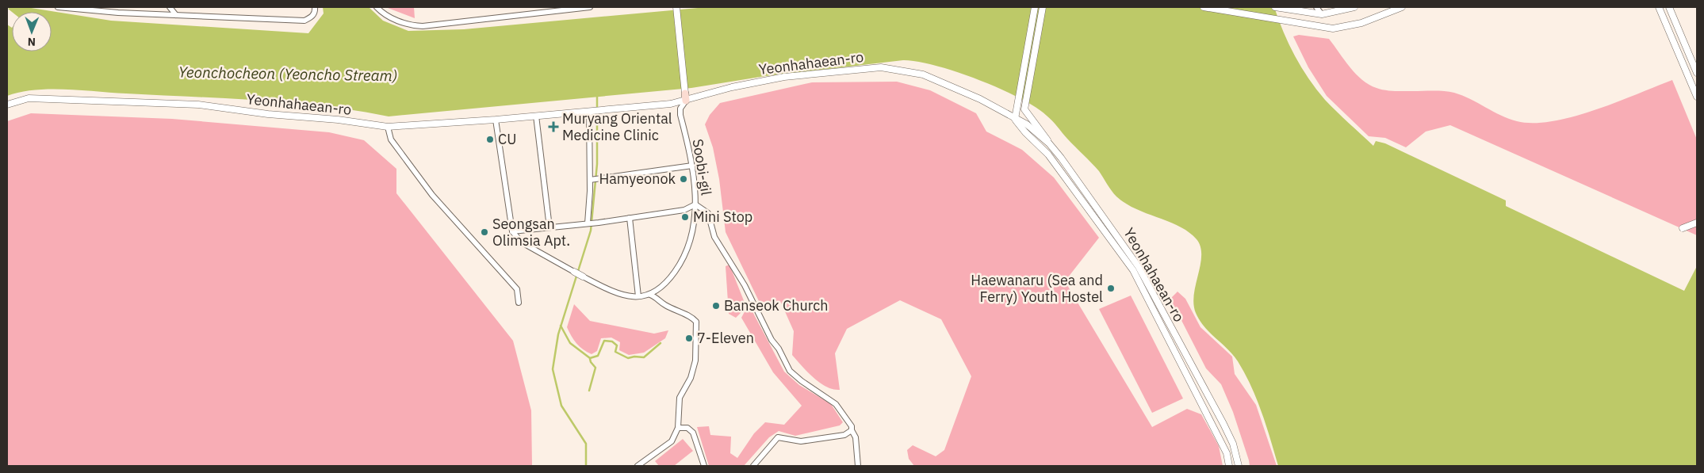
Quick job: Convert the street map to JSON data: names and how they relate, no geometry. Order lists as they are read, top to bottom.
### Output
{
  "streets": {
    "street": ["Yeonhahaean-ro", "Soobi-gil"]
  },
  "crossings": [
    ["Yeonhahaean-ro", "Soobi-gil"]
  ],
  "water": ["Yeonchocheon (Yeoncho Stream)"],
  "places": {
    "health": ["Muryang Oriental Medicine Clinic"],
    "other": [
      "CU",
      "Hamyeonok",
      "Mini Stop",
      "Seongsan Olimsia Apt.",
      "Haewanaru (Sea and Ferry) Youth Hostel",
      "Banseok Church",
      "7-Eleven"
    ]
  },
  "north": "bottom"
}
